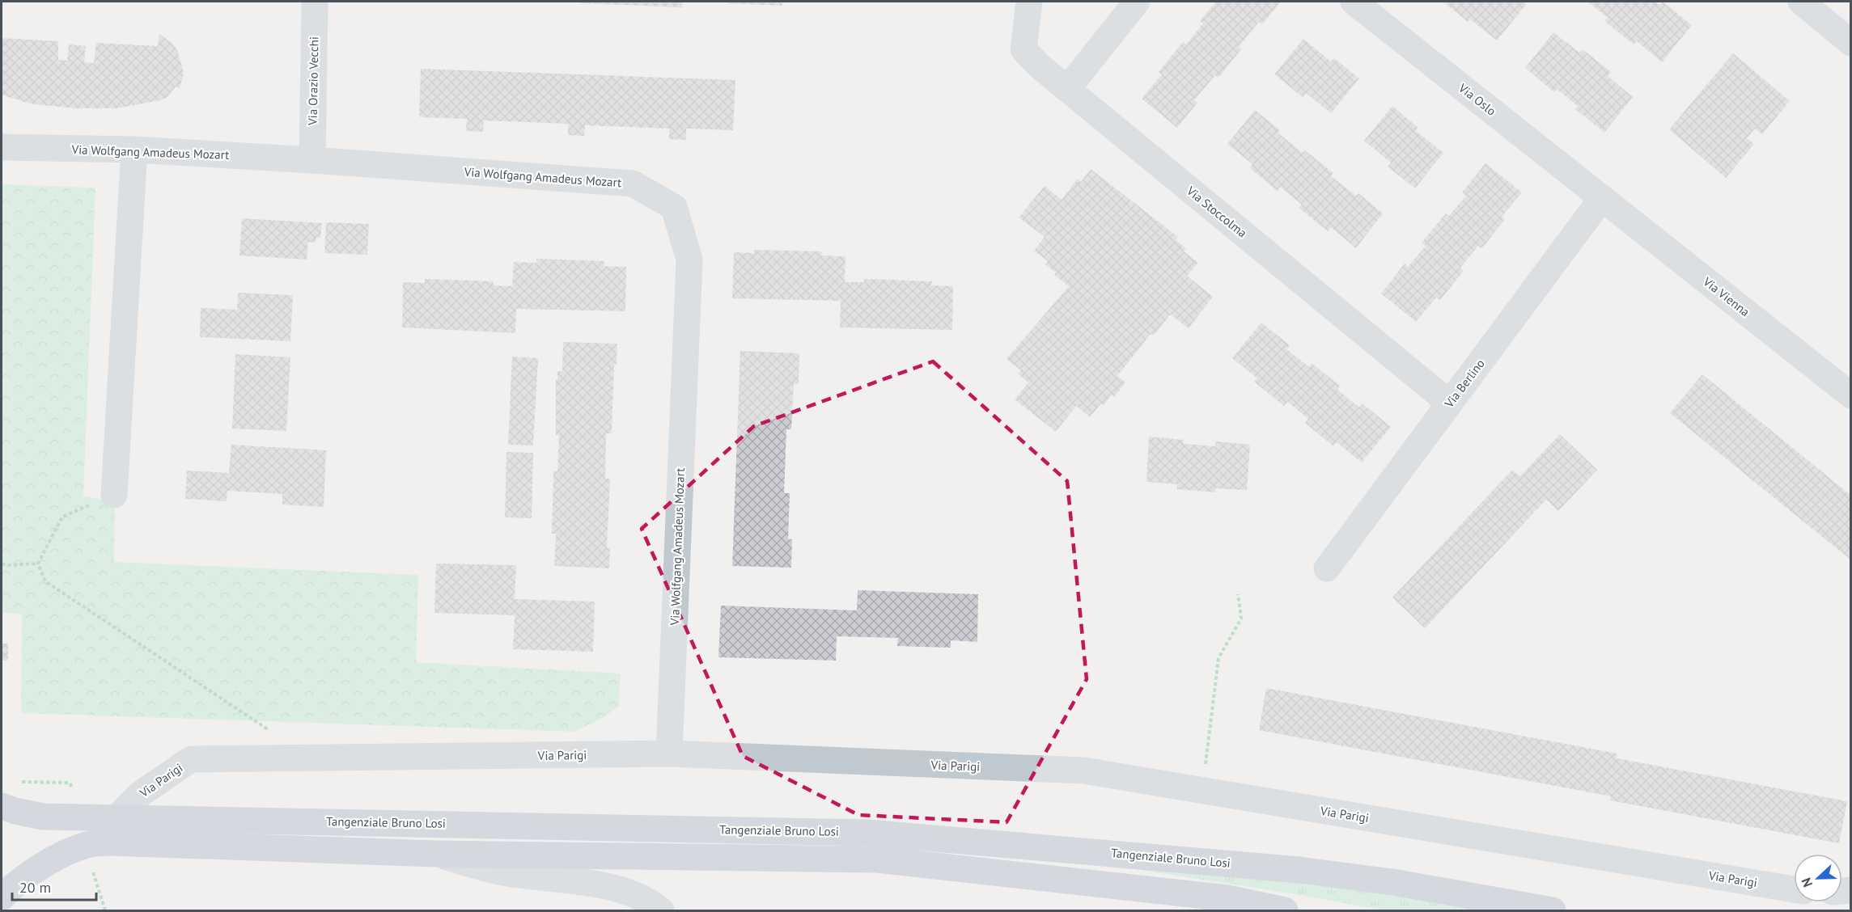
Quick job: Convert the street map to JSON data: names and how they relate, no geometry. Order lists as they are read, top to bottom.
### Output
{
  "streets": {
    "main road": ["Tangenziale Bruno Losi"],
    "street": [
      "Via Orazio Vecchi",
      "Via Oslo",
      "Via Wolfgang Amadeus Mozart",
      "Via Stoccolma",
      "Via Vienna",
      "Via Berlino",
      "Via Parigi"
    ]
  },
  "crossings": [
    ["Via Orazio Vecchi", "Via Wolfgang Amadeus Mozart"],
    ["Via Oslo", "Via Vienna"],
    ["Via Oslo", "Via Berlino"],
    ["Via Wolfgang Amadeus Mozart", "Via Parigi"],
    ["Via Stoccolma", "Via Berlino"],
    ["Via Vienna", "Via Berlino"],
    ["Via Parigi", "Tangenziale Bruno Losi"]
  ],
  "scale_bar": "20 m",
  "north": "left"
}
